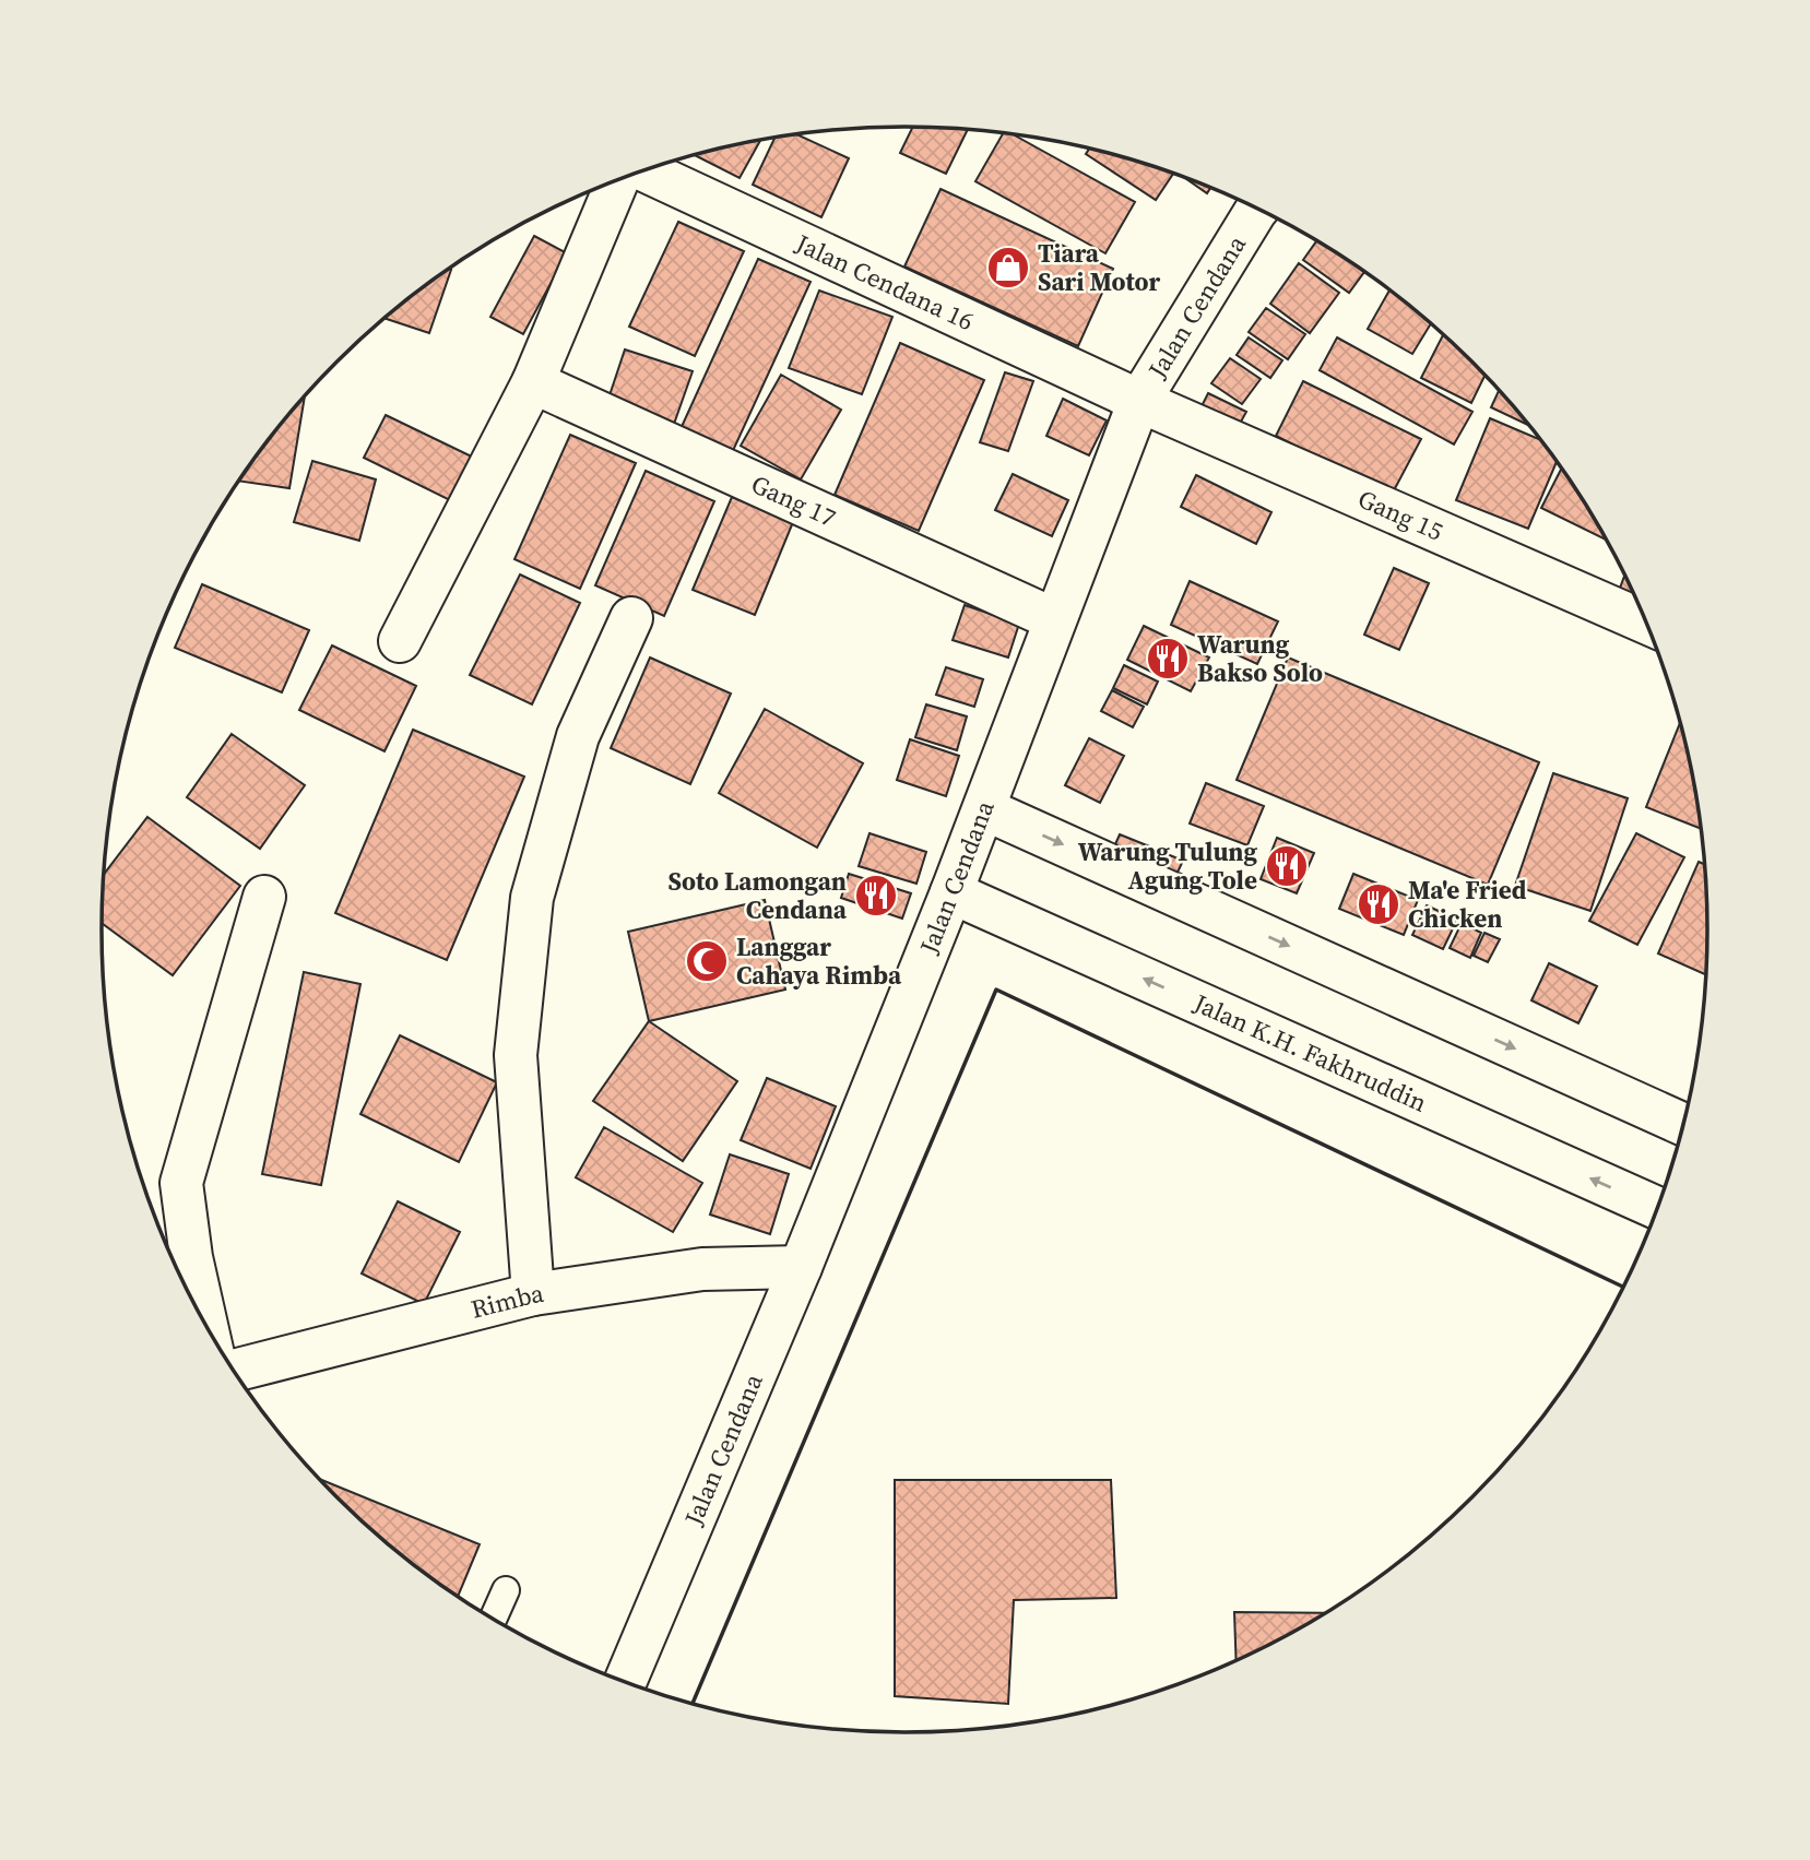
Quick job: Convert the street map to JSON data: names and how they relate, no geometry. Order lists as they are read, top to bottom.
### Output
{
  "streets": {
    "street": [
      "Jalan Cendana 16",
      "Jalan Cendana",
      "Gang 17",
      "Gang 15",
      "Jalan K.H. Fakhruddin",
      "Rimba"
    ]
  },
  "crossings": [
    ["Jalan Cendana 16", "Jalan Cendana"],
    ["Jalan Cendana 16", "Gang 15"],
    ["Jalan Cendana", "Gang 17"],
    ["Jalan Cendana", "Gang 15"],
    ["Jalan Cendana", "Jalan K.H. Fakhruddin"],
    ["Jalan Cendana", "Rimba"]
  ],
  "places": {
    "shop": ["Tiara Sari Motor"],
    "restaurant": [
      "Warung Bakso Solo",
      "Warung Tulung Agung Tole",
      "Soto Lamongan Cendana",
      "Ma'e Fried Chicken"
    ],
    "mosque": ["Langgar Cahaya Rimba"]
  }
}
